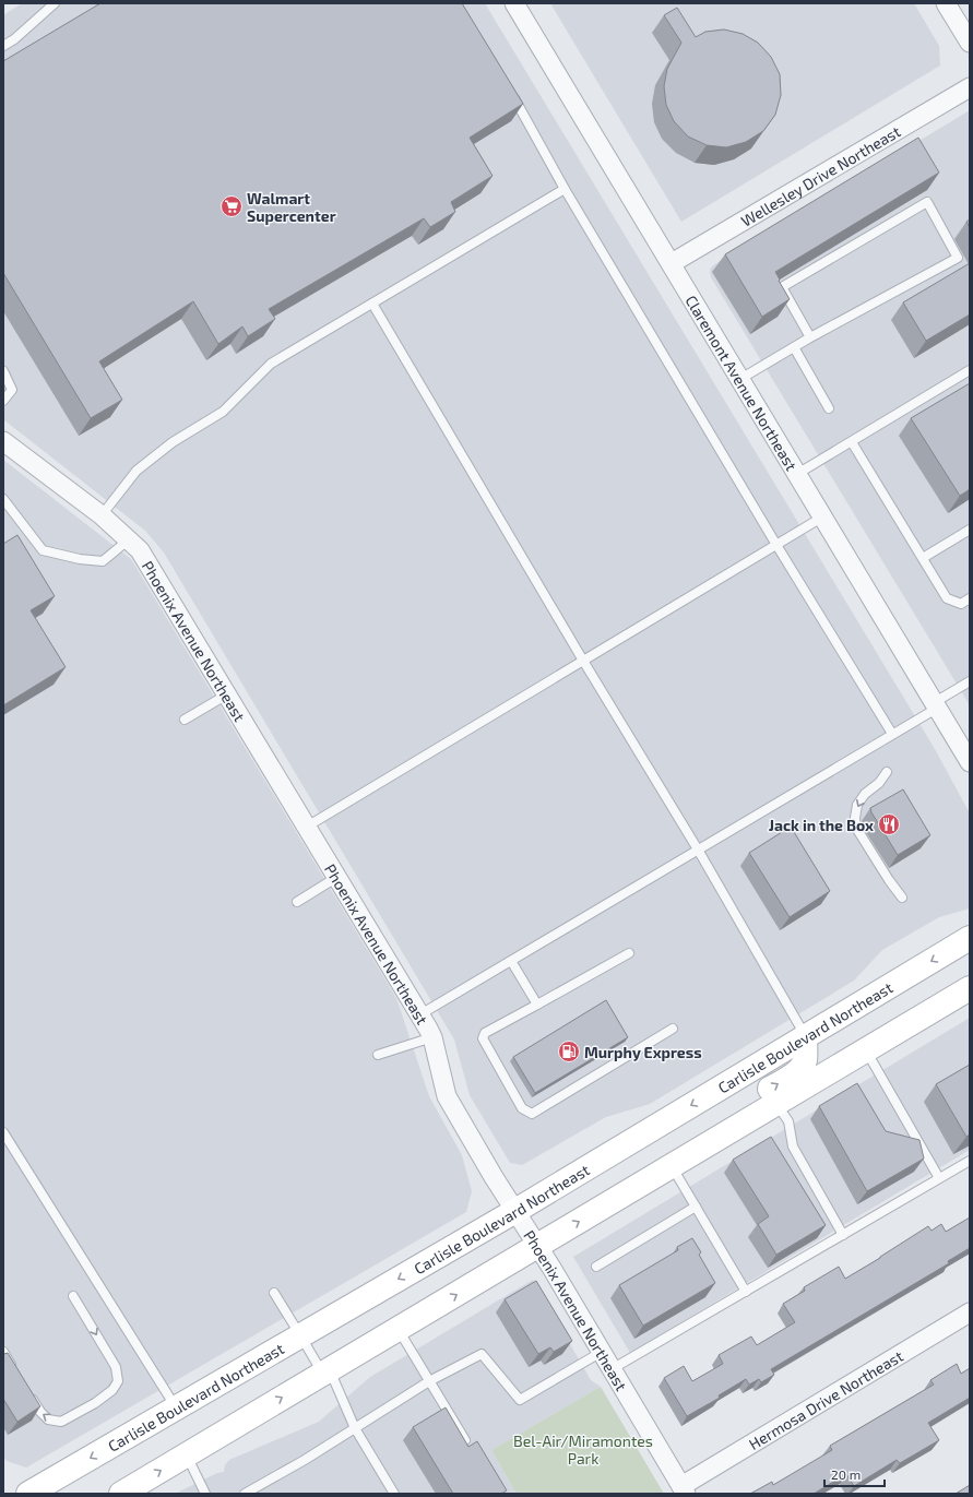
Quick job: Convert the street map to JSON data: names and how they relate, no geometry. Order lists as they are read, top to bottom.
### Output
{
  "streets": {
    "main road": ["Carlisle Boulevard Northeast"],
    "street": [
      "Wellesley Drive Northeast",
      "Claremont Avenue Northeast",
      "Phoenix Avenue Northeast",
      "Hermosa Drive Northeast"
    ]
  },
  "crossings": [
    ["Wellesley Drive Northeast", "Claremont Avenue Northeast"],
    ["Phoenix Avenue Northeast", "Carlisle Boulevard Northeast"],
    ["Phoenix Avenue Northeast", "Hermosa Drive Northeast"]
  ],
  "parks": ["Bel-Air/Miramontes Park"],
  "places": {
    "supermarket": ["Walmart Supercenter"],
    "restaurant": ["Jack in the Box"],
    "fuel station": ["Murphy Express"]
  },
  "scale_bar": "20 m"
}
